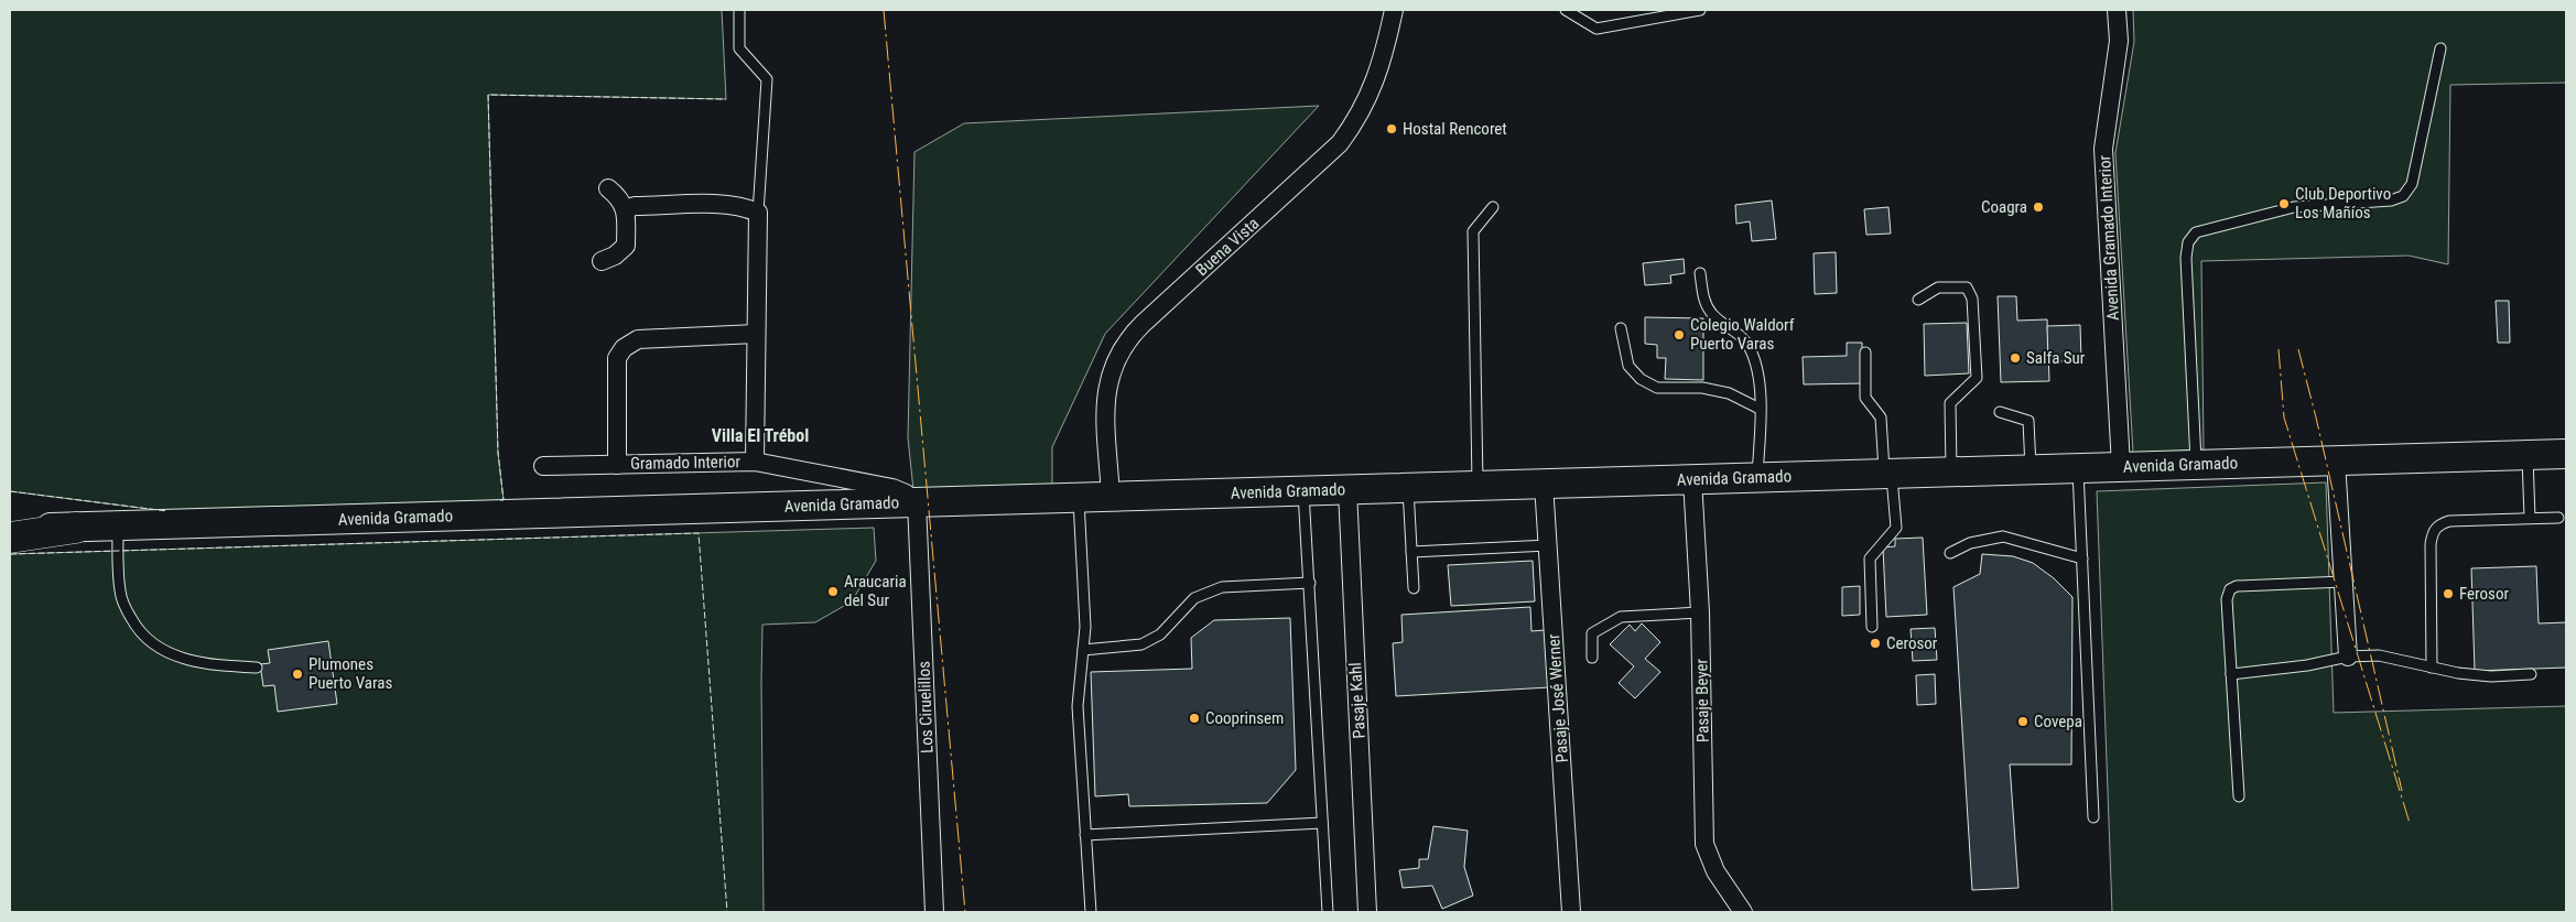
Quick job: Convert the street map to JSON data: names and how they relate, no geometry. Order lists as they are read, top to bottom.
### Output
{
  "streets": {
    "main road": ["Avenida Gramado"],
    "street": [
      "Avenida Gramado Interior",
      "Buena Vista",
      "Gramado Interior",
      "Pasaje José Werner",
      "Pasaje Kahl",
      "Pasaje Beyer",
      "Los Ciruelillos"
    ]
  },
  "crossings": [
    ["Avenida Gramado Interior", "Avenida Gramado"],
    ["Buena Vista", "Avenida Gramado"],
    ["Gramado Interior", "Avenida Gramado"],
    ["Gramado Interior", "Los Ciruelillos"],
    ["Avenida Gramado", "Pasaje José Werner"],
    ["Avenida Gramado", "Pasaje Kahl"],
    ["Avenida Gramado", "Pasaje Beyer"],
    ["Avenida Gramado", "Los Ciruelillos"]
  ],
  "districts": ["Villa El Trébol"],
  "places": [
    "Hostal Rencoret",
    "Club Deportivo Los Mañíos",
    "Coagra",
    "Colegio Waldorf Puerto Varas",
    "Salfa Sur",
    "Araucaria del Sur",
    "Ferosor",
    "Cerosor",
    "Plumones Puerto Varas",
    "Cooprinsem",
    "Covepa"
  ]
}
